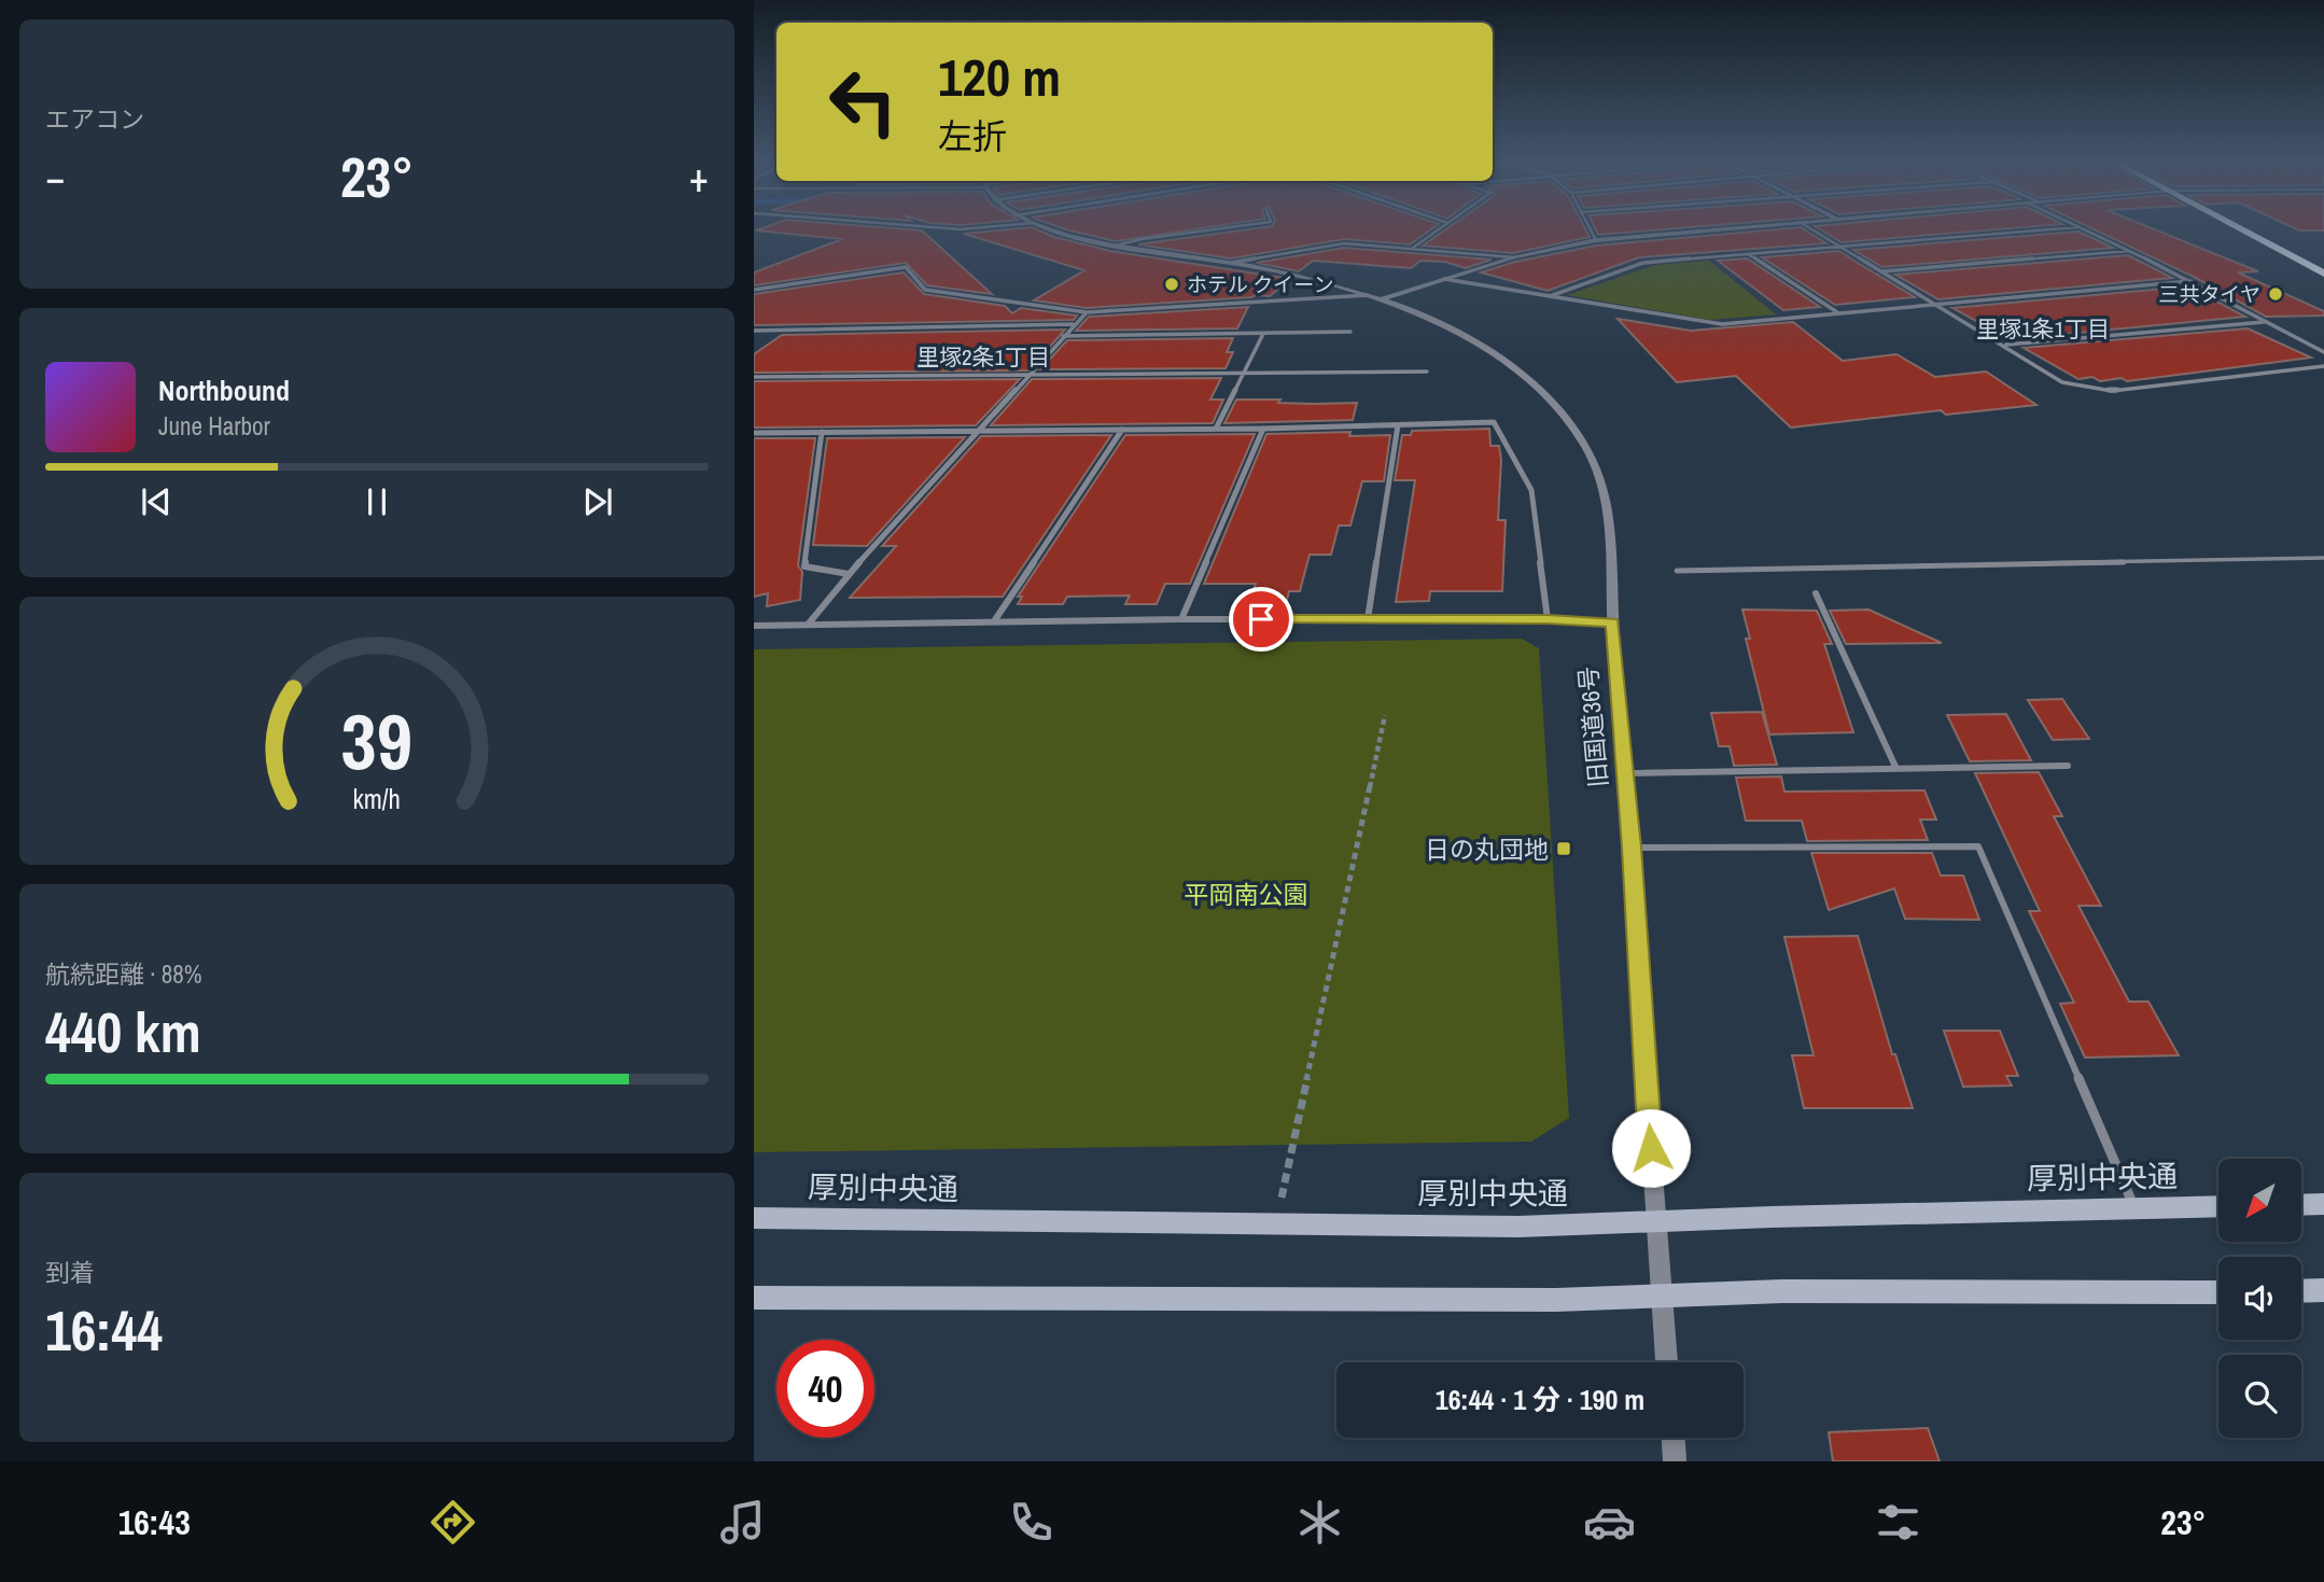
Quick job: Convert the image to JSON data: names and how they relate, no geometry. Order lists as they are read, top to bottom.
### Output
{
  "streets": {
    "main road": ["厚別中央通"],
    "street": ["旧国道36号"]
  },
  "crossings": [
    ["旧国道36号", "厚別中央通"]
  ],
  "districts": ["里塚1条1丁目", "里塚2条1丁目"],
  "parks": ["平岡南公園"],
  "places": {
    "other": ["ホテル クイーン", "三共タイヤ"],
    "transit": ["日の丸団地"]
  },
  "north": "bottom left",
  "page": {
    "tile": [
      "エアコン",
      ["航続距離 · 88%", "440 km"],
      ["到着", "16:44"]
    ],
    "turn": ["120 m", "左折"],
    "heat": ["−", "23°", "+"],
    "song": ["Northbound", "June Harbor"],
    "limit": "40",
    "trip": "16:44 · 1 分 · 190 m",
    "tabs": ["16:43", "23°"],
    "gauge": ["39", "km/h"]
  }
}
